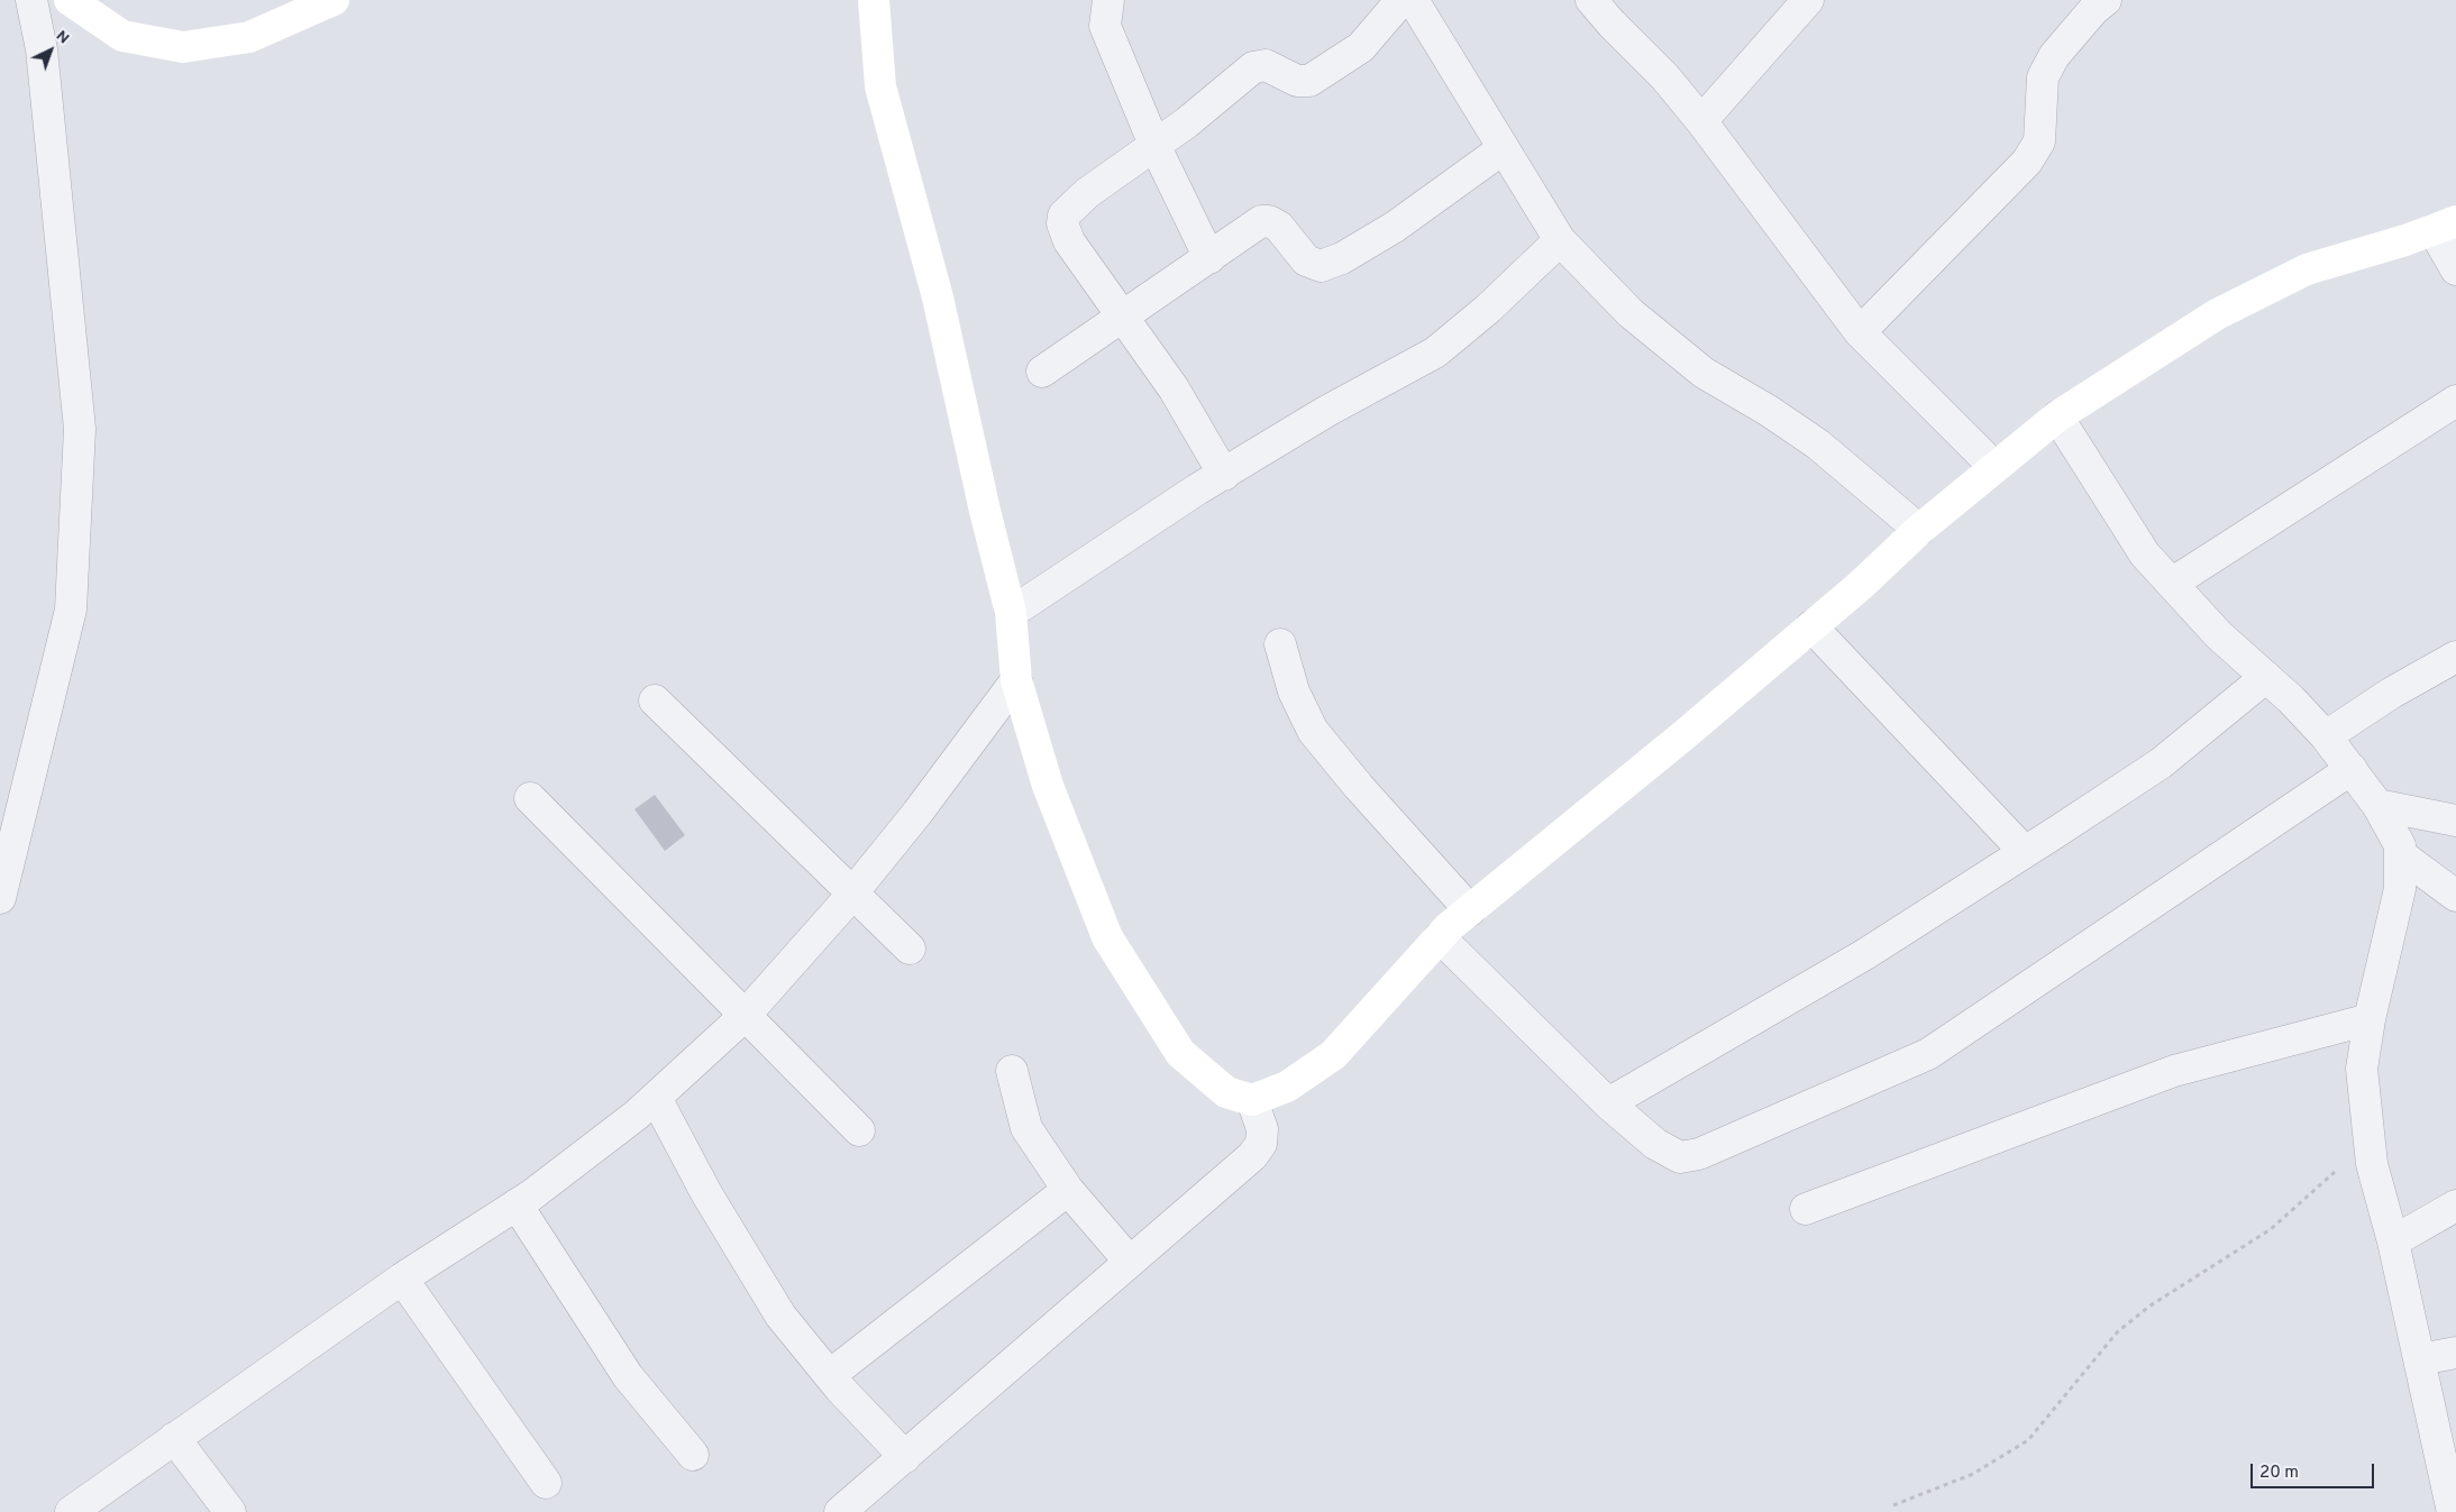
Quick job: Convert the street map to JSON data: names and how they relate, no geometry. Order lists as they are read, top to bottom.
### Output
{
  "scale_bar": "20 m",
  "north": "top right"
}
